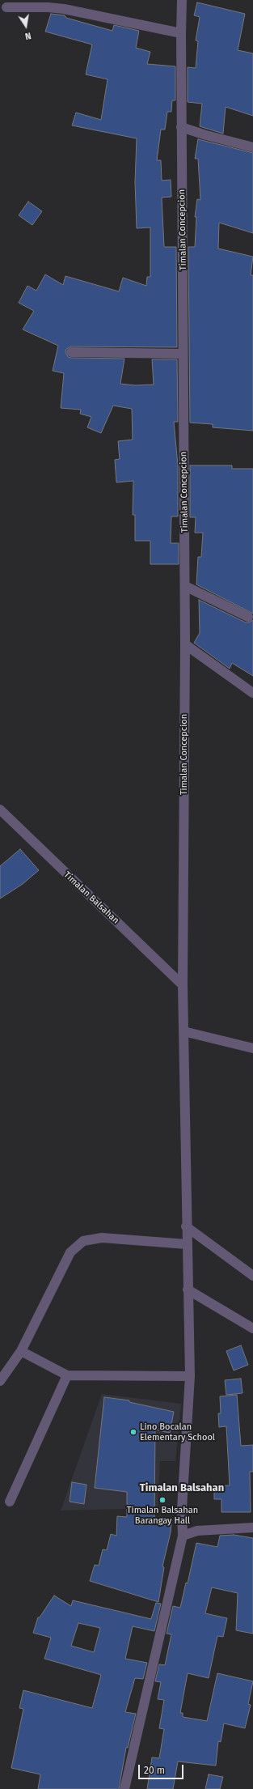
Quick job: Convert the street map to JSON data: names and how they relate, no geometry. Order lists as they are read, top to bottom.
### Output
{
  "streets": {
    "street": ["Timalan Concepcion", "Timalan Balsahan"]
  },
  "crossings": [
    ["Timalan Concepcion", "Timalan Balsahan"]
  ],
  "districts": ["Timalan Balsahan"],
  "places": ["Lino Bocalan Elementary School", "Timalan Balsahan Barangay Hall"],
  "scale_bar": "20 m",
  "north": "bottom"
}
